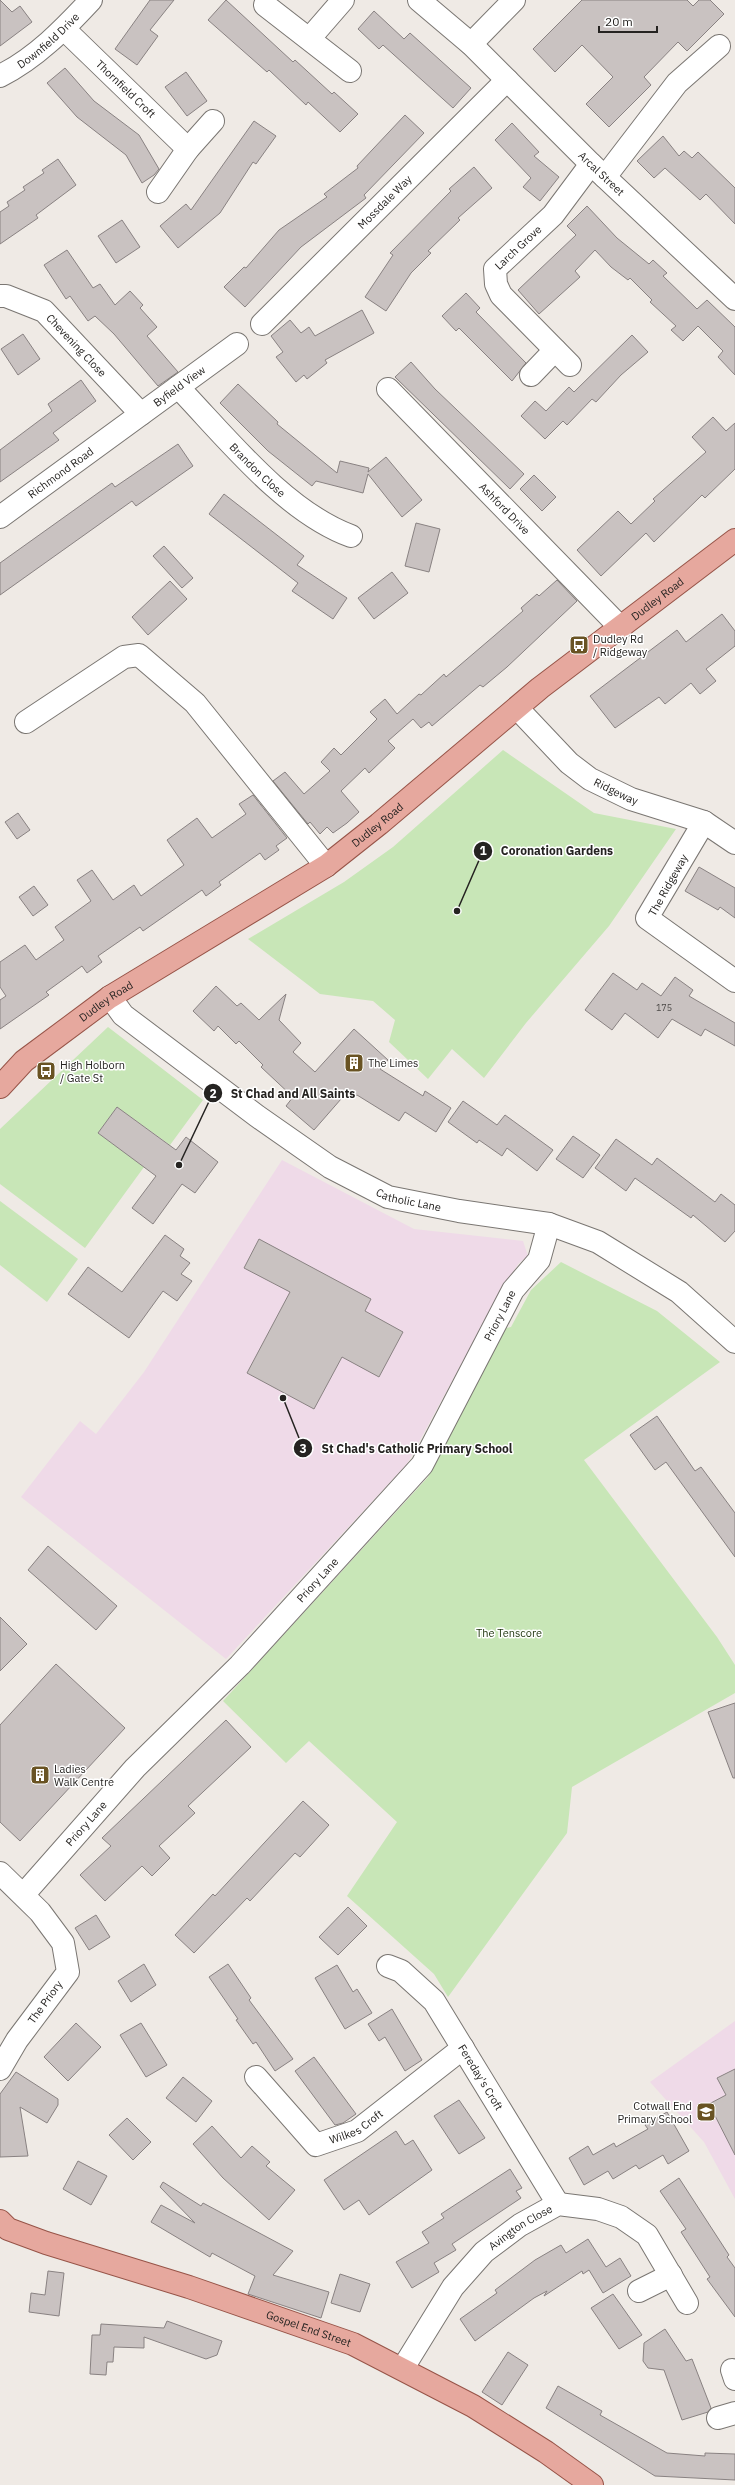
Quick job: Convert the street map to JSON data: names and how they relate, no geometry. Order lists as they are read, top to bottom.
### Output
{
  "streets": {
    "main road": ["Dudley Road", "Gospel End Street"],
    "street": [
      "Downfield Drive",
      "Thornfield Croft",
      "Arcal Street",
      "Mossdale Way",
      "Larch Grove",
      "Chevening Close",
      "Byfield View",
      "Brandon Close",
      "Richmond Road",
      "Ashford Drive",
      "Ridgeway",
      "The Ridgeway",
      "Catholic Lane",
      "Priory Lane",
      "The Priory",
      "Fereday's Croft",
      "Wilkes Croft",
      "Avington Close"
    ]
  },
  "crossings": [
    ["Downfield Drive", "Thornfield Croft"],
    ["Arcal Street", "Mossdale Way"],
    ["Arcal Street", "Larch Grove"],
    ["Chevening Close", "Byfield View"],
    ["Byfield View", "Brandon Close"],
    ["Byfield View", "Richmond Road"],
    ["Ashford Drive", "Dudley Road"],
    ["Dudley Road", "Ridgeway"],
    ["Dudley Road", "Catholic Lane"],
    ["Ridgeway", "The Ridgeway"],
    ["Catholic Lane", "Priory Lane"],
    ["Priory Lane", "The Priory"],
    ["Fereday's Croft", "Wilkes Croft"],
    ["Fereday's Croft", "Avington Close"],
    ["Avington Close", "Gospel End Street"]
  ],
  "parks": ["The Tenscore"],
  "places": {
    "bus stop": ["Dudley Rd / Ridgeway", "High Holborn / Gate St"],
    "other": ["Coronation Gardens", "St Chad and All Saints", "St Chad's Catholic Primary School"],
    "building": ["The Limes", "Ladies Walk Centre"],
    "school or university": ["Cotwall End Primary School"]
  },
  "house_numbers": ["175"],
  "scale_bar": "20 m"
}
